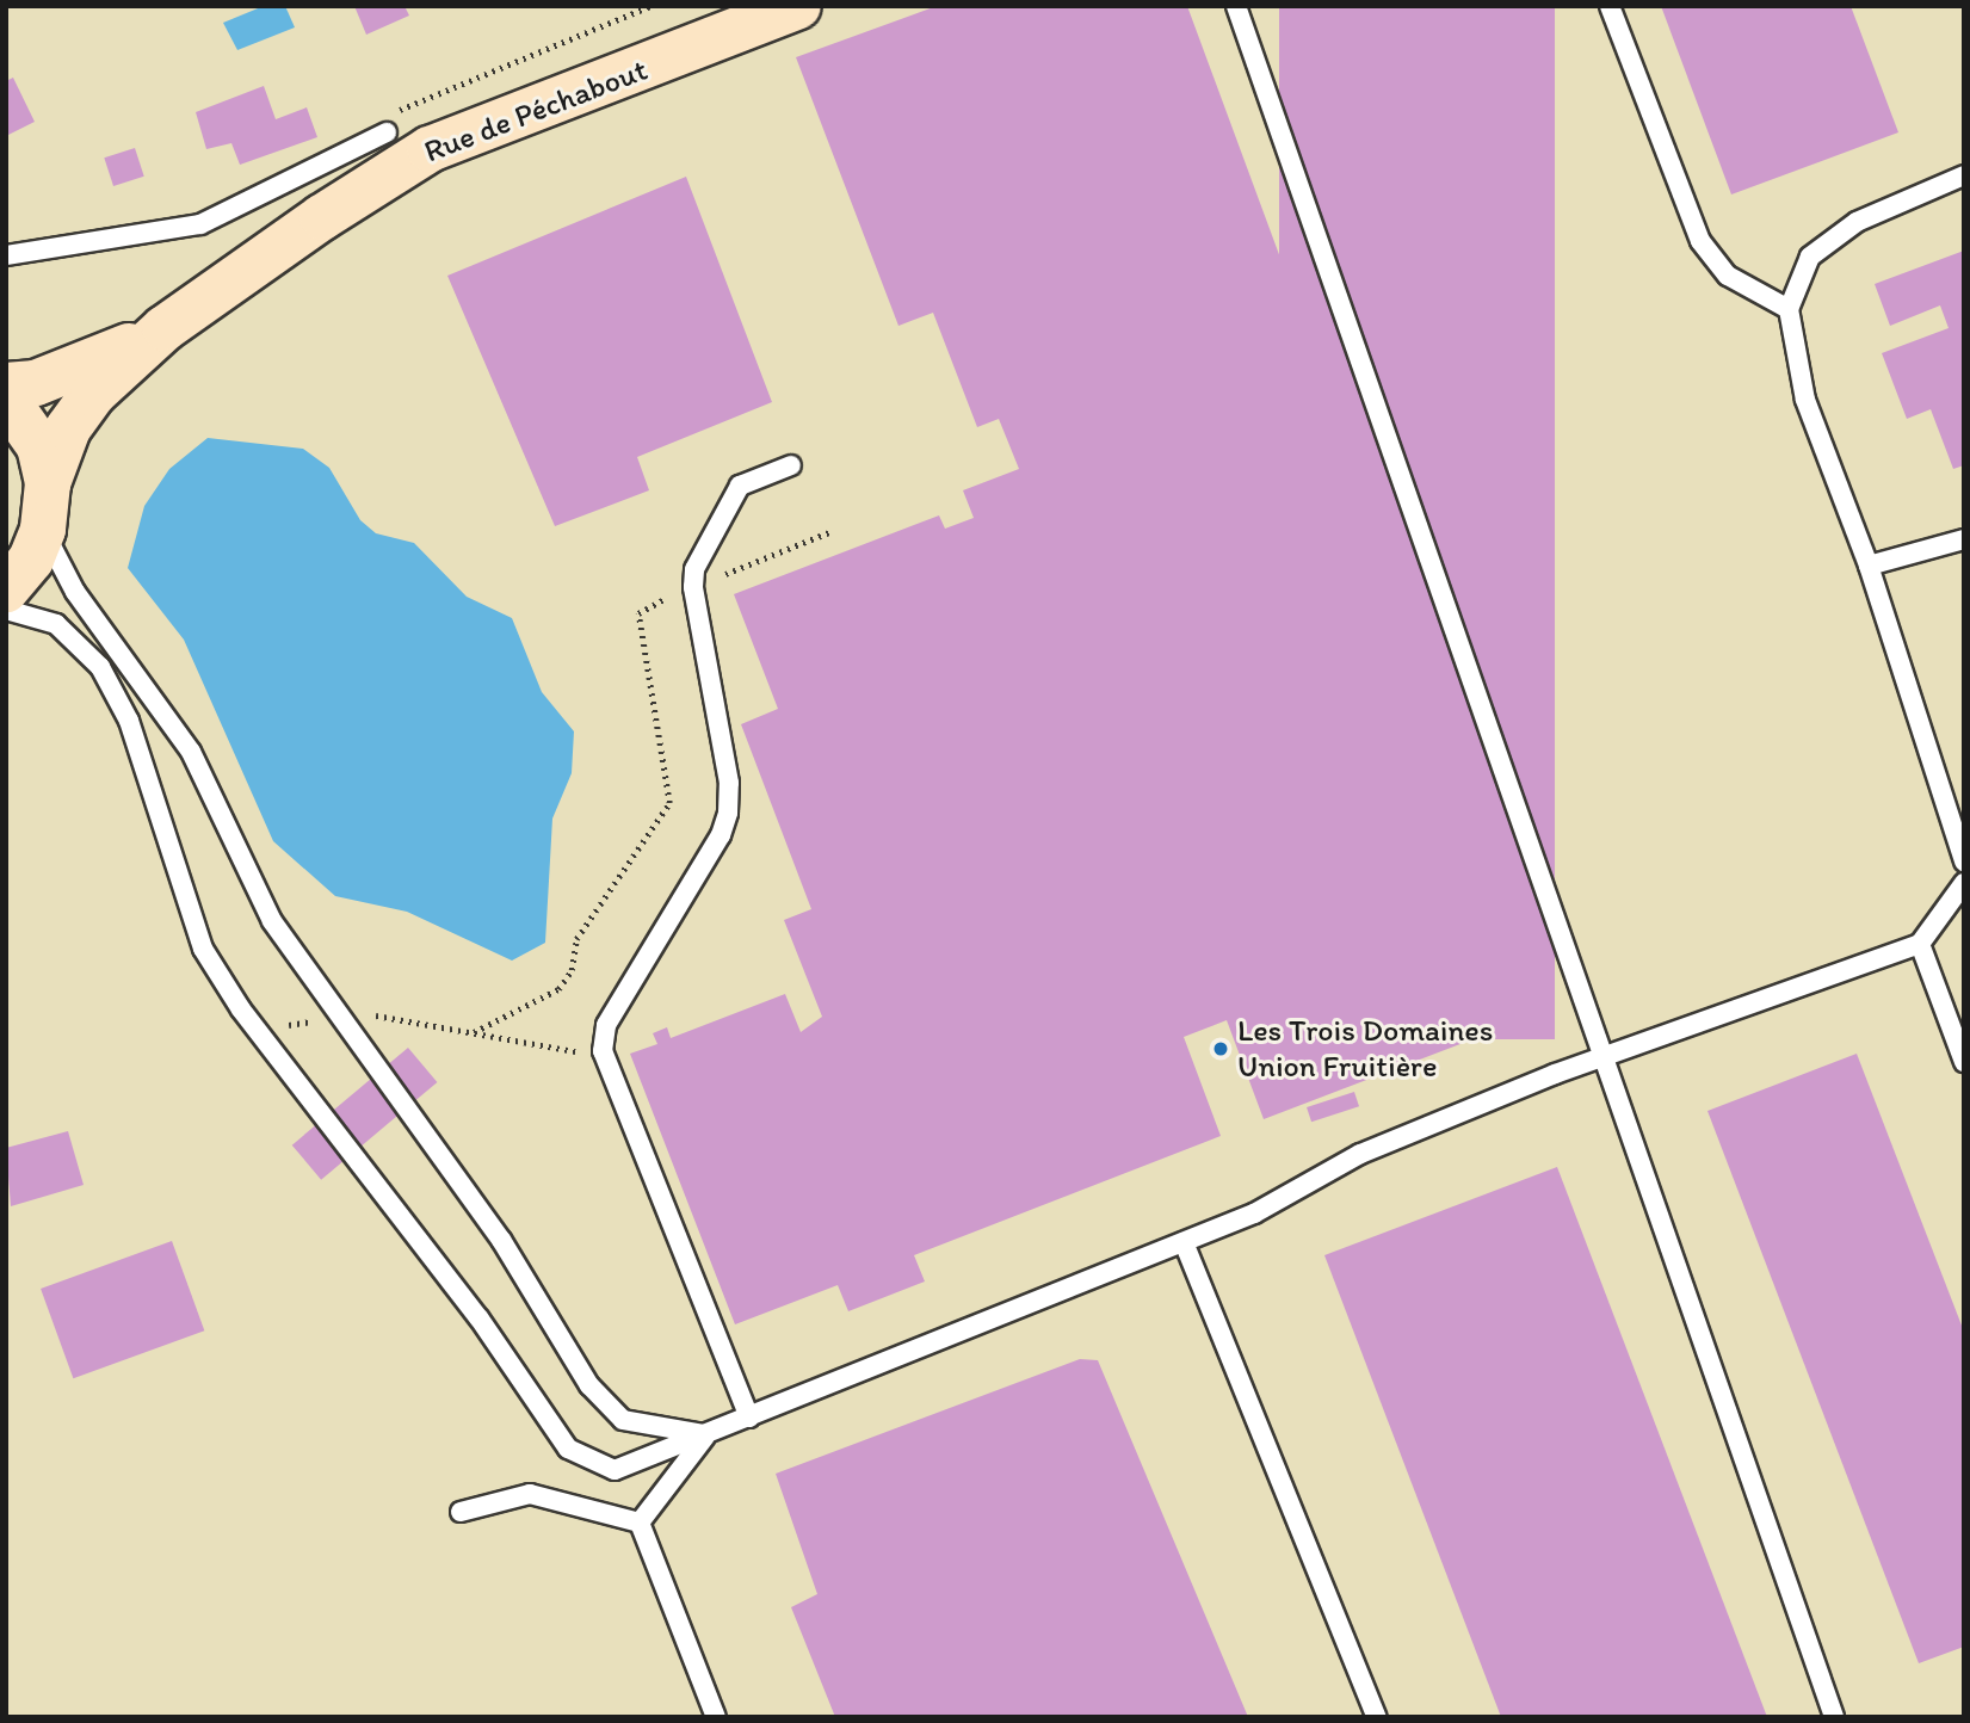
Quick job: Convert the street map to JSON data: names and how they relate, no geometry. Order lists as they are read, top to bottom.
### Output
{
  "streets": {
    "street": ["Rue de Péchabout"]
  },
  "places": ["Les Trois Domaines Union Fruitière"]
}
